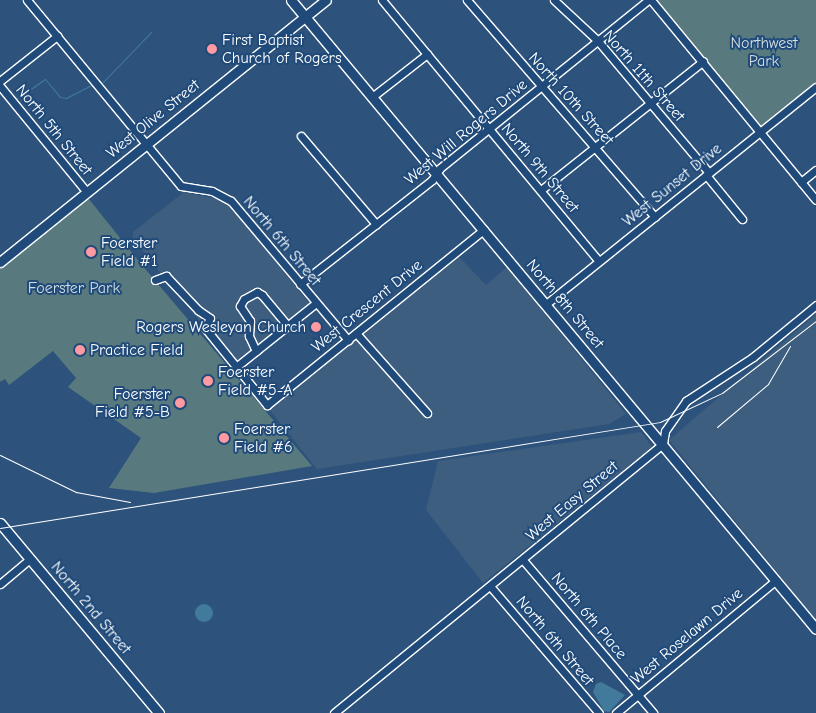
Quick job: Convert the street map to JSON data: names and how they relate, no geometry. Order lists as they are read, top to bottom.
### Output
{
  "streets": {
    "main road": ["West Olive Street", "North 8th Street", "North 2nd Street"],
    "street": [
      "North 11th Street",
      "North 10th Street",
      "North 5th Street",
      "West Will Rogers Drive",
      "North 9th Street",
      "West Sunset Drive",
      "North 6th Street",
      "West Crescent Drive",
      "West Easy Street",
      "North 6th Place",
      "West Roselawn Drive"
    ]
  },
  "crossings": [
    ["North 11th Street", "West Will Rogers Drive"],
    ["North 11th Street", "West Sunset Drive"],
    ["North 10th Street", "West Will Rogers Drive"],
    ["North 10th Street", "West Sunset Drive"],
    ["West Olive Street", "North 5th Street"],
    ["West Olive Street", "North 6th Street"],
    ["West Olive Street", "North 8th Street"],
    ["West Will Rogers Drive", "North 9th Street"],
    ["West Will Rogers Drive", "North 6th Street"],
    ["West Will Rogers Drive", "North 8th Street"],
    ["North 9th Street", "West Sunset Drive"],
    ["West Sunset Drive", "North 8th Street"],
    ["North 6th Street", "West Crescent Drive"],
    ["North 6th Street", "West Easy Street"],
    ["North 8th Street", "West Crescent Drive"],
    ["North 8th Street", "West Easy Street"],
    ["North 8th Street", "West Roselawn Drive"],
    ["West Easy Street", "North 6th Place"],
    ["North 6th Place", "West Roselawn Drive"]
  ],
  "parks": ["Northwest Park", "Foerster Park"],
  "places": [
    "First Baptist Church of Rogers",
    "Foerster Field #1",
    "Rogers Wesleyan Church",
    "Practice Field",
    "Foerster Field #5-A",
    "Foerster Field #5-B",
    "Foerster Field #6"
  ]
}
